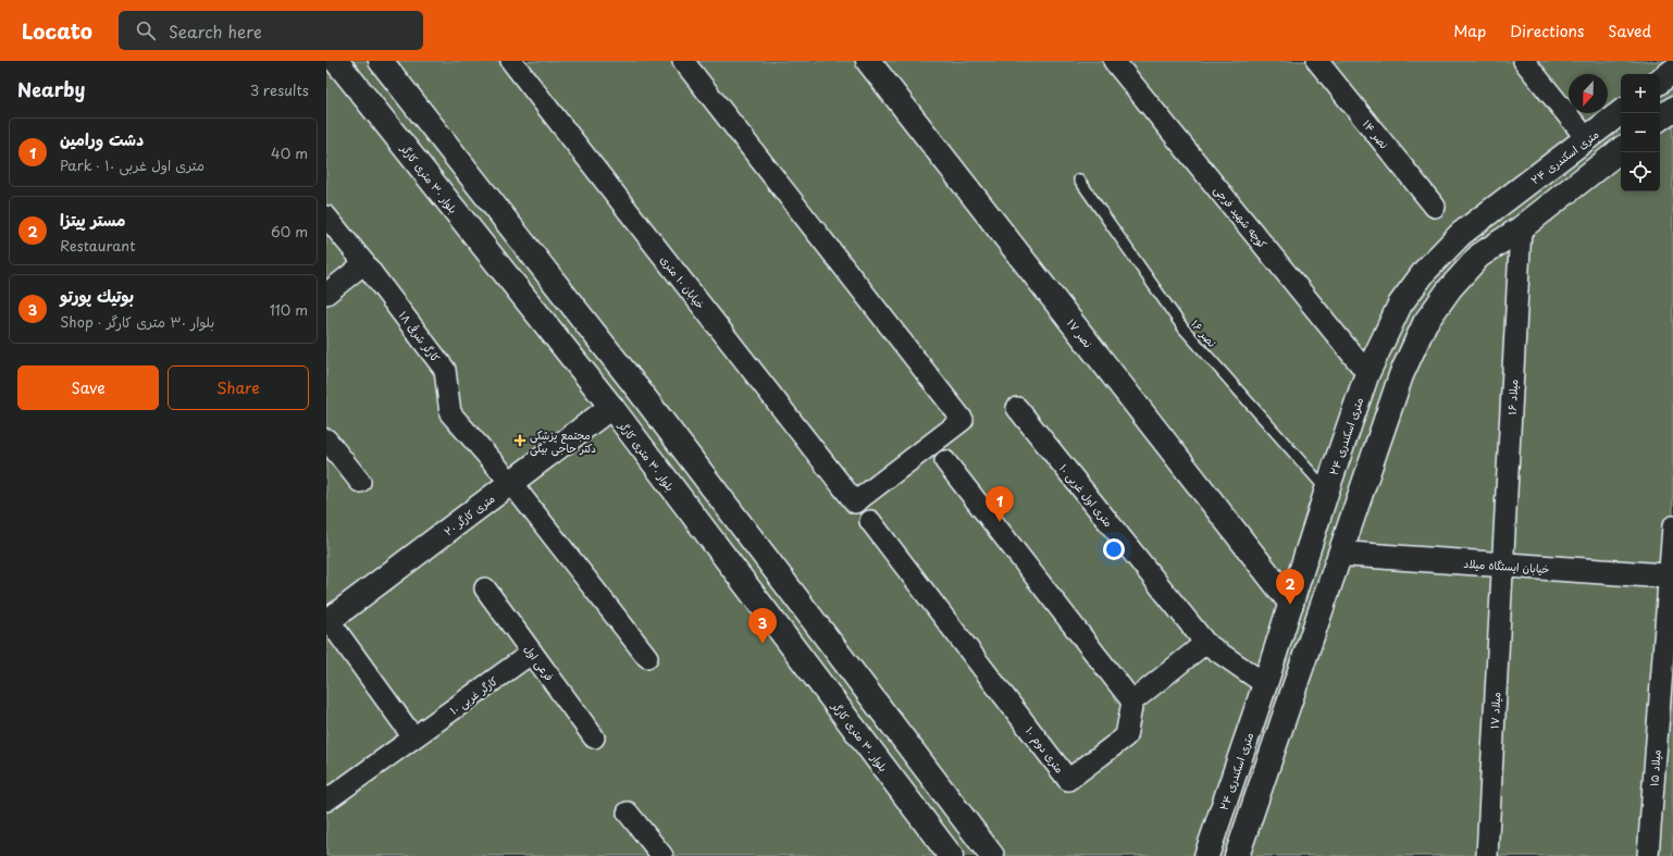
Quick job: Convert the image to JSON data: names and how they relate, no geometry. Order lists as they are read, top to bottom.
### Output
{
  "streets": {
    "main road": [
      "۲۴ متری اسکندری",
      "بلوار ۳۰ متری کارگر",
      "نصر ۱۷",
      "۲۰ متری کارگر",
      "خیابان ایستگاه میلاد"
    ],
    "street": [
      "نصر ۱۴",
      "کوچه شهید فرجی",
      "خیابان ۱۰ متری",
      "کارگر شرقی ۱۸",
      "میلاد ۱۶",
      "۱۰ متری اول غربی",
      "فرعی اول",
      "کارگر غربی ۱۰",
      "میلاد ۱۷",
      "۱۰ متری دوم",
      "میلاد ۱۵"
    ],
    "lane": ["نصر ۱۶"]
  },
  "crossings": [
    ["۲۴ متری اسکندری", "کوچه شهید فرجی"],
    ["۲۴ متری اسکندری", "نصر ۱۷"],
    ["۲۴ متری اسکندری", "نصر ۱۶"],
    ["بلوار ۳۰ متری کارگر", "۲۰ متری کارگر"],
    ["کارگر شرقی ۱۸", "۲۰ متری کارگر"],
    ["میلاد ۱۶", "خیابان ایستگاه میلاد"],
    ["میلاد ۱۶", "میلاد ۱۷"],
    ["خیابان ایستگاه میلاد", "میلاد ۱۷"],
    ["خیابان ایستگاه میلاد", "میلاد ۱۵"],
    ["فرعی اول", "کارگر غربی ۱۰"]
  ],
  "places": {
    "health": ["مجتمع پزشکی دکتر حاجی بیگی"]
  },
  "north": "bottom",
  "page": {
    "header": "Locato",
    "search": "Search here",
    "nav": ["Map", "Directions", "Saved"],
    "heading": ["Nearby", "3 results"],
    "map_buttons": ["+", "−"],
    "list": [
      {
        "mark": "1",
        "name": "دشت ورامین",
        "note": "Park · ۱۰ متری اول غربی",
        "value": "40 m"
      },
      {
        "mark": "2",
        "name": "مستر پیتزا",
        "note": "Restaurant",
        "value": "60 m"
      },
      {
        "mark": "3",
        "name": "بوتيك پورتو",
        "note": "Shop · بلوار ۳۰ متری کارگر",
        "value": "110 m"
      }
    ],
    "buttons": ["Save", "Share"],
    "pins": ["1", "2", "3"]
  }
}
